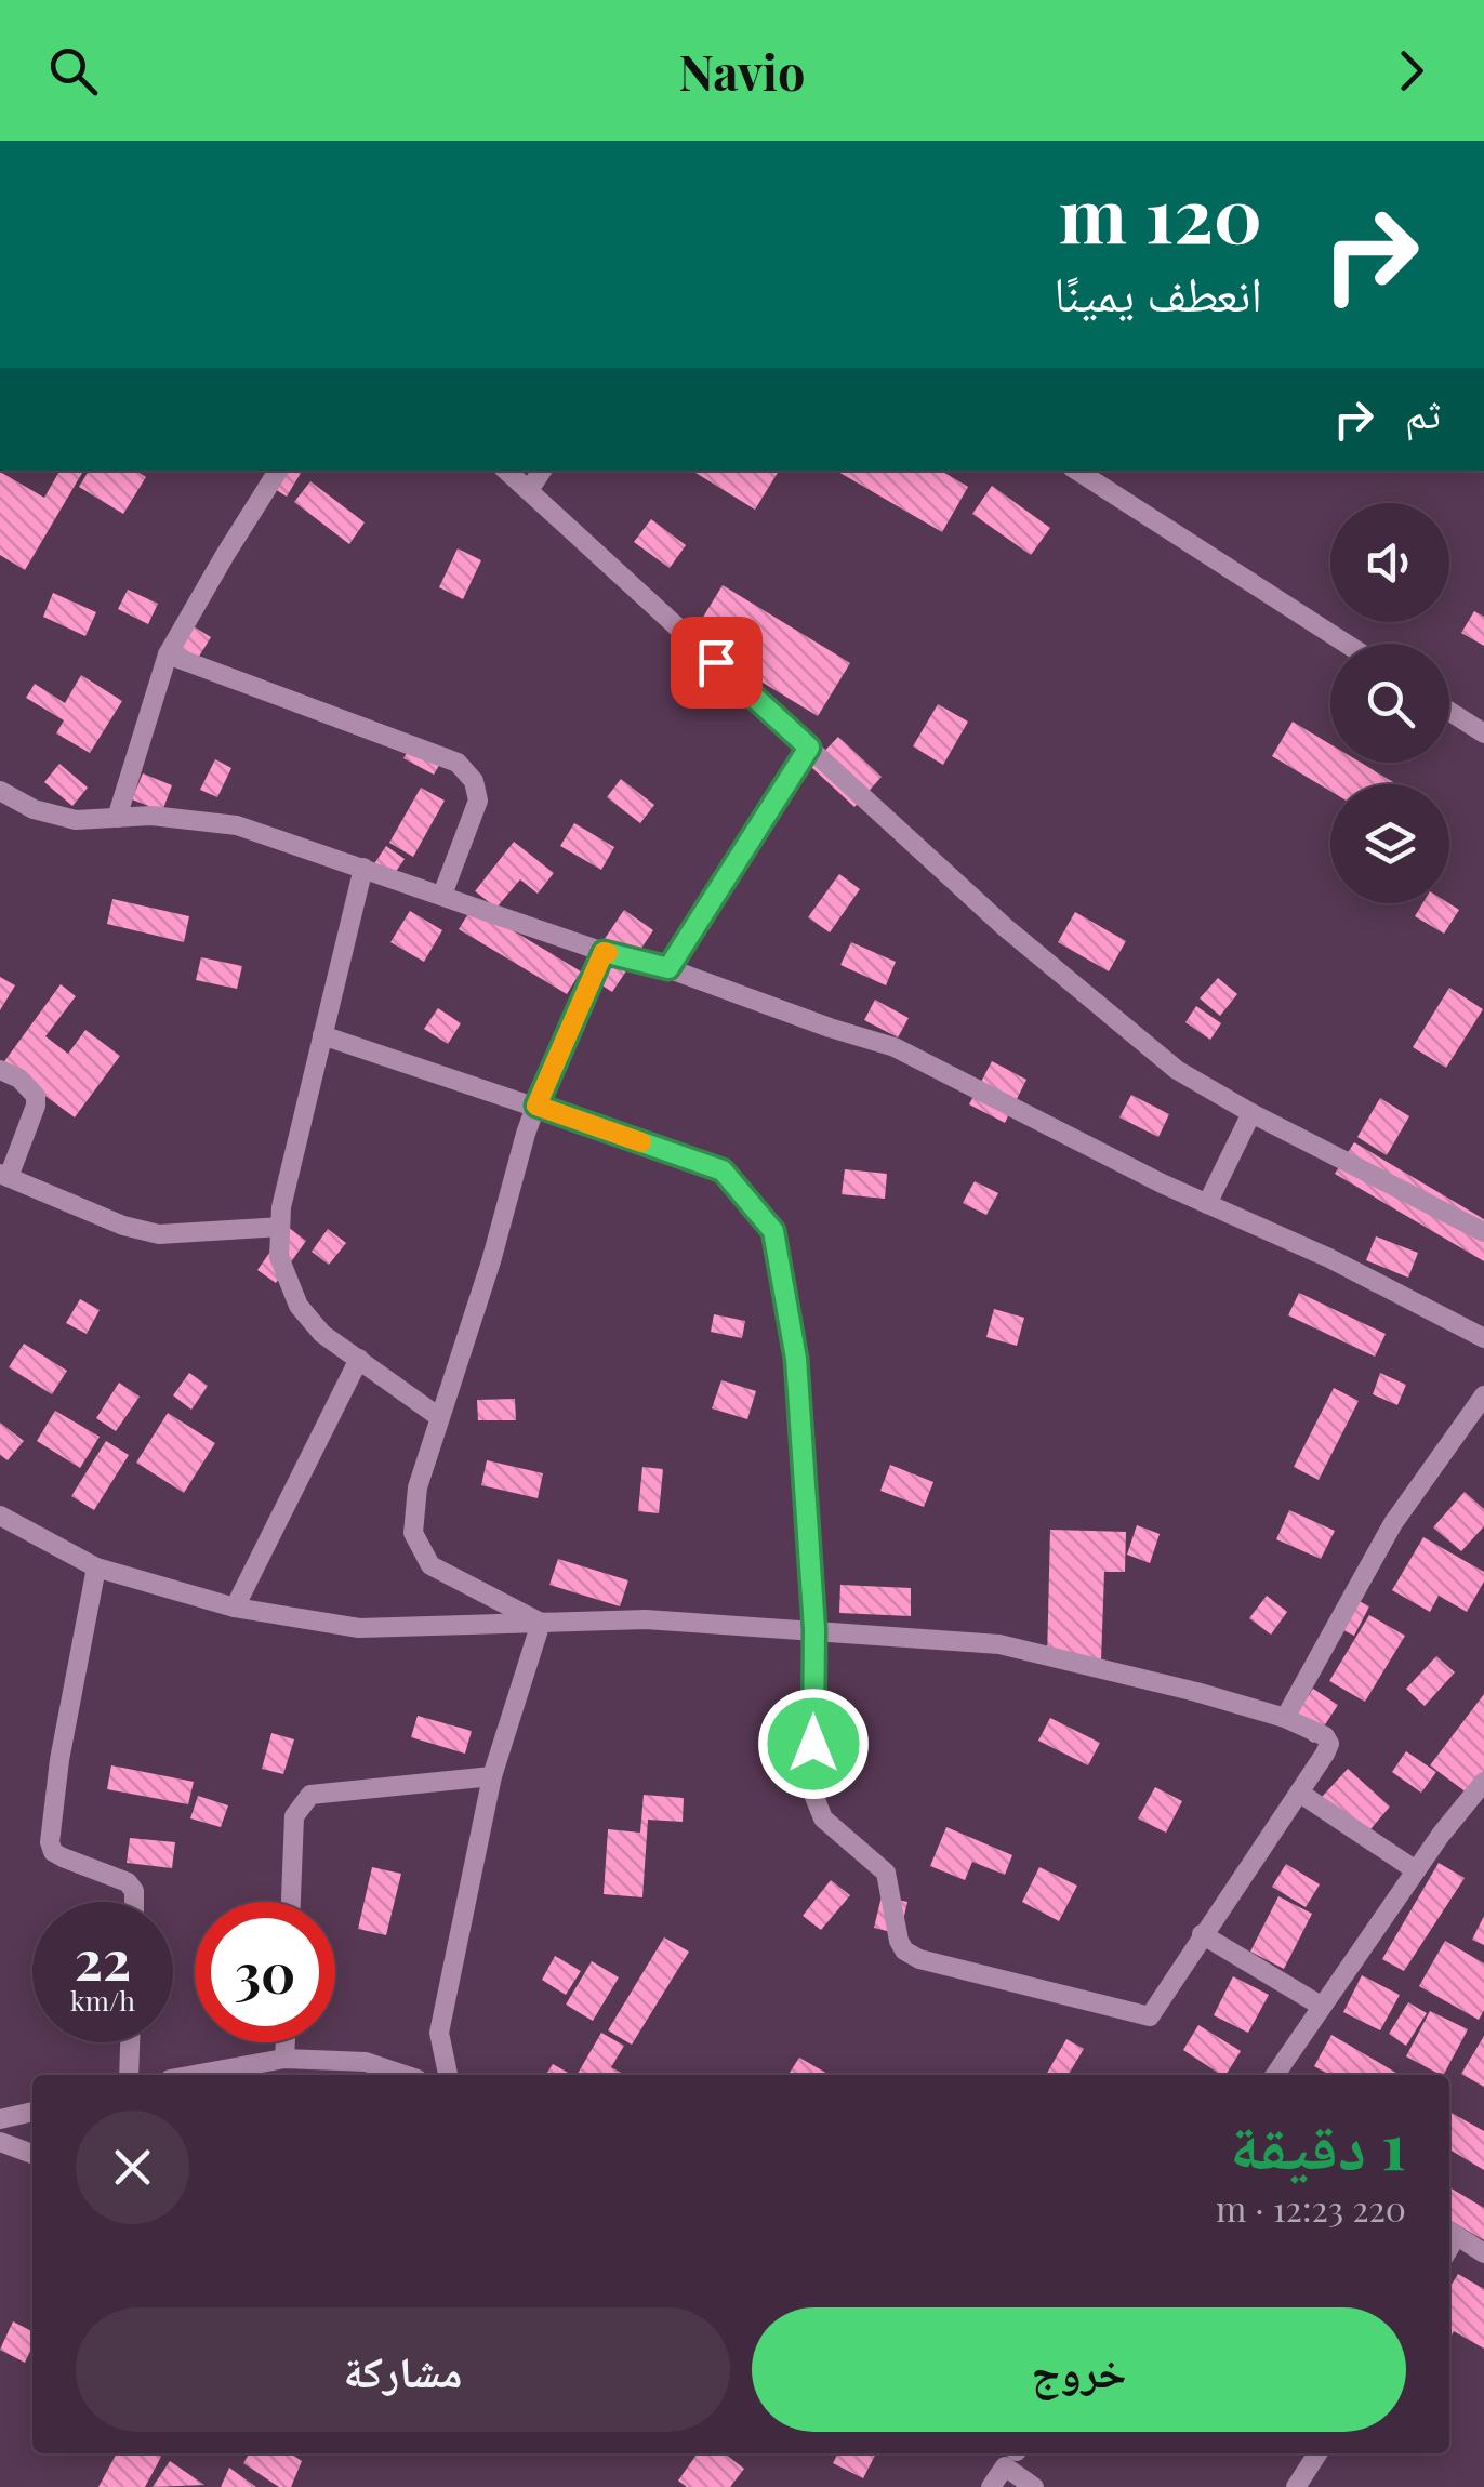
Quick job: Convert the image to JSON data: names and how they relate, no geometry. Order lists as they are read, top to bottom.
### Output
{
  "page": {
    "header": "Navio",
    "turn": ["120 m", "انعطف يمينًا"],
    "then": "ثم",
    "speed": "22 km/h",
    "limit": "30",
    "heading": ["1 دقيقة", "220 m · 12:23"],
    "buttons": ["خروج", "مشاركة"]
  }
}
